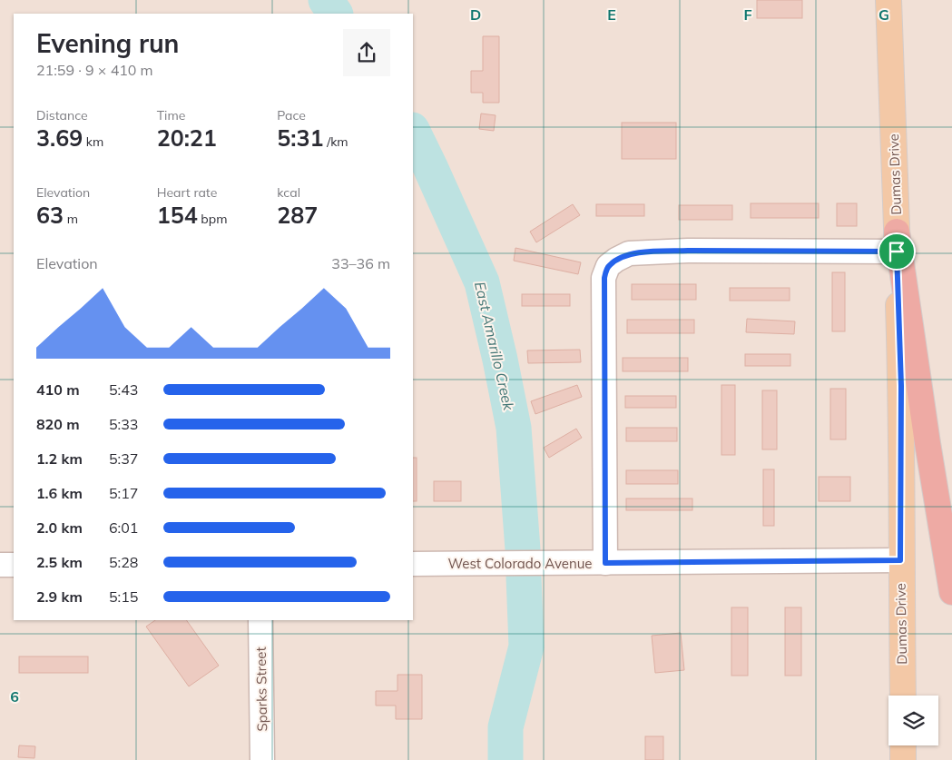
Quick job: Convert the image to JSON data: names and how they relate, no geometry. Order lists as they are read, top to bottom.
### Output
{
  "streets": {
    "main road": ["Dumas Drive"],
    "street": ["West Colorado Avenue", "Sparks Street"]
  },
  "crossings": [
    ["Dumas Drive", "West Colorado Avenue"]
  ],
  "water": ["East Amarillo Creek"],
  "page": {
    "heading": ["Evening run", "21:59 · 9 × 410 m"],
    "stats": [
      ["Distance", "3.69 km"],
      ["Time", "20:21"],
      ["Pace", "5:31 /km"],
      ["Elevation", "63 m"],
      ["Heart rate", "154 bpm"],
      ["kcal", "287"]
    ],
    "chart": ["Elevation", "33–36 m"],
    "list": [
      {
        "name": "410 m",
        "note": "5:43"
      },
      {
        "name": "820 m",
        "note": "5:33"
      },
      {
        "name": "1.2 km",
        "note": "5:37"
      },
      {
        "name": "1.6 km",
        "note": "5:17"
      },
      {
        "name": "2.0 km",
        "note": "6:01"
      },
      {
        "name": "2.5 km",
        "note": "5:28"
      },
      {
        "name": "2.9 km",
        "note": "5:15"
      }
    ]
  },
  "grid": {
    "columns": [
      "D",
      "E",
      "F",
      "G"
    ],
    "rows": ["6"]
  }
}
